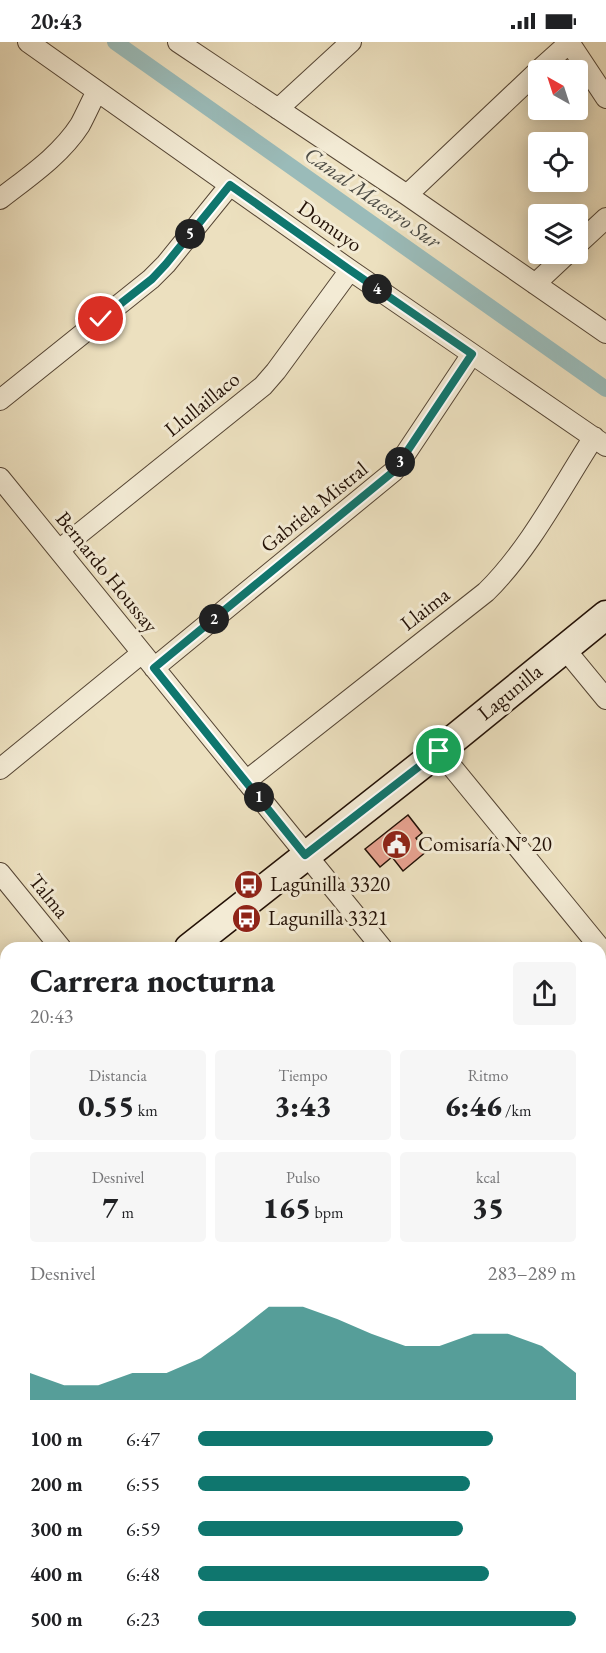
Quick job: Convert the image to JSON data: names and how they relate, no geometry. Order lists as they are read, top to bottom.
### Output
{
  "streets": {
    "main road": ["Lagunilla"],
    "street": [
      "Domuyo",
      "Llullaillaco",
      "Gabriela Mistral",
      "Bernardo Houssay",
      "Llaima",
      "Talma"
    ]
  },
  "crossings": [
    ["Domuyo", "Llullaillaco"],
    ["Domuyo", "Gabriela Mistral"],
    ["Domuyo", "Llaima"],
    ["Llullaillaco", "Bernardo Houssay"],
    ["Gabriela Mistral", "Bernardo Houssay"],
    ["Bernardo Houssay", "Llaima"],
    ["Bernardo Houssay", "Lagunilla"]
  ],
  "water": ["Canal Maestro Sur"],
  "places": {
    "public building": ["Comisaría N° 20"],
    "bus stop": ["Lagunilla 3320", "Lagunilla 3321"]
  },
  "north": "top left",
  "page": {
    "status": "20:43",
    "pins": [
      "5",
      "4",
      "3",
      "2",
      "1"
    ],
    "heading": ["Carrera nocturna", "20:43"],
    "stats": [
      ["Distancia", "0.55 km"],
      ["Tiempo", "3:43"],
      ["Ritmo", "6:46 /km"],
      ["Desnivel", "7 m"],
      ["Pulso", "165 bpm"],
      ["kcal", "35"]
    ],
    "chart": ["Desnivel", "283–289 m"],
    "list": [
      {
        "name": "100 m",
        "note": "6:47"
      },
      {
        "name": "200 m",
        "note": "6:55"
      },
      {
        "name": "300 m",
        "note": "6:59"
      },
      {
        "name": "400 m",
        "note": "6:48"
      },
      {
        "name": "500 m",
        "note": "6:23"
      }
    ]
  }
}
